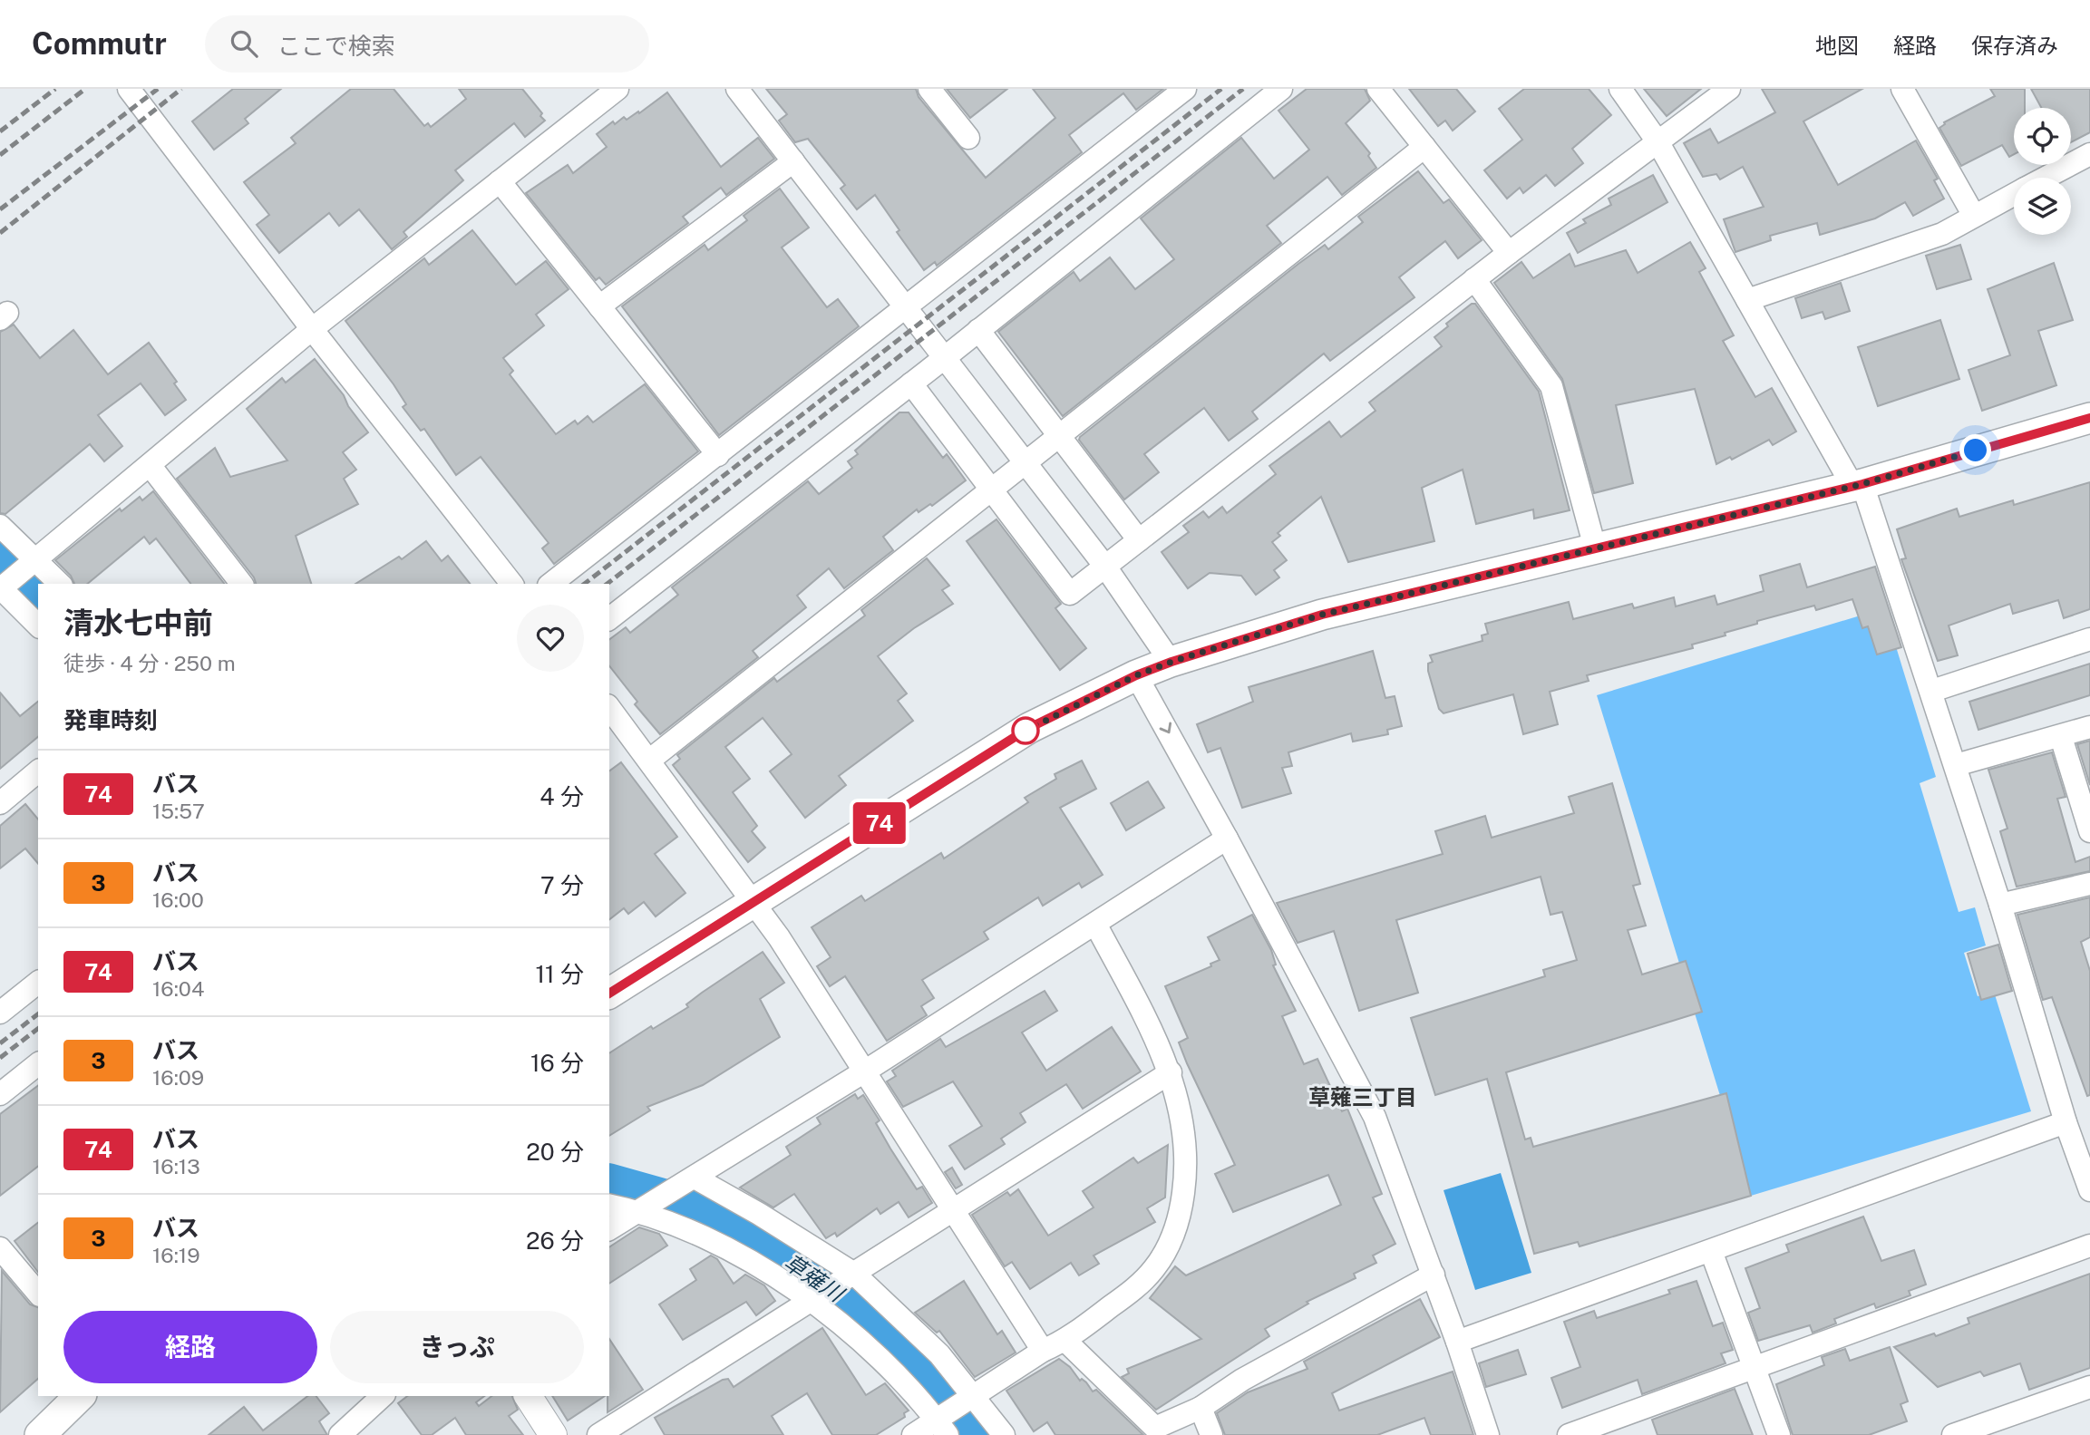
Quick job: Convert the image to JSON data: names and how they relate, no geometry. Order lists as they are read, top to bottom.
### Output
{
  "districts": ["草薙三丁目"],
  "water": ["草薙川"],
  "lines": ["bus line 74"],
  "page": {
    "header": "Commutr",
    "search": "ここで検索",
    "nav": ["地図", "経路", "保存済み"],
    "on_map": "74",
    "heading": [
      ["清水七中前", "徒歩 · 4 分 · 250 m"],
      "発車時刻"
    ],
    "list": [
      {
        "mark": "74",
        "name": "バス",
        "note": "15:57",
        "value": "4 分"
      },
      {
        "mark": "3",
        "name": "バス",
        "note": "16:00",
        "value": "7 分"
      },
      {
        "mark": "74",
        "name": "バス",
        "note": "16:04",
        "value": "11 分"
      },
      {
        "mark": "3",
        "name": "バス",
        "note": "16:09",
        "value": "16 分"
      },
      {
        "mark": "74",
        "name": "バス",
        "note": "16:13",
        "value": "20 分"
      },
      {
        "mark": "3",
        "name": "バス",
        "note": "16:19",
        "value": "26 分"
      }
    ],
    "buttons": ["経路", "きっぷ"]
  }
}
